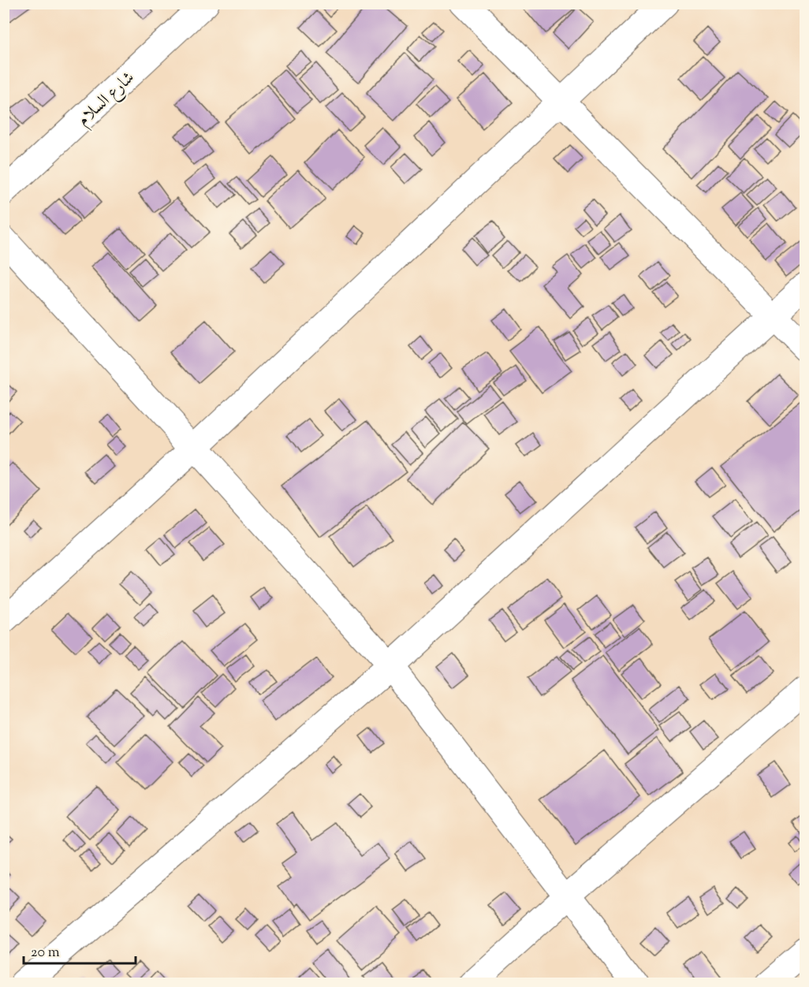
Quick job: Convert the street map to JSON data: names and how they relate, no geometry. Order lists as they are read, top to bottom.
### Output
{
  "streets": {
    "street": ["شارع السلام"]
  },
  "scale_bar": "20 m"
}
